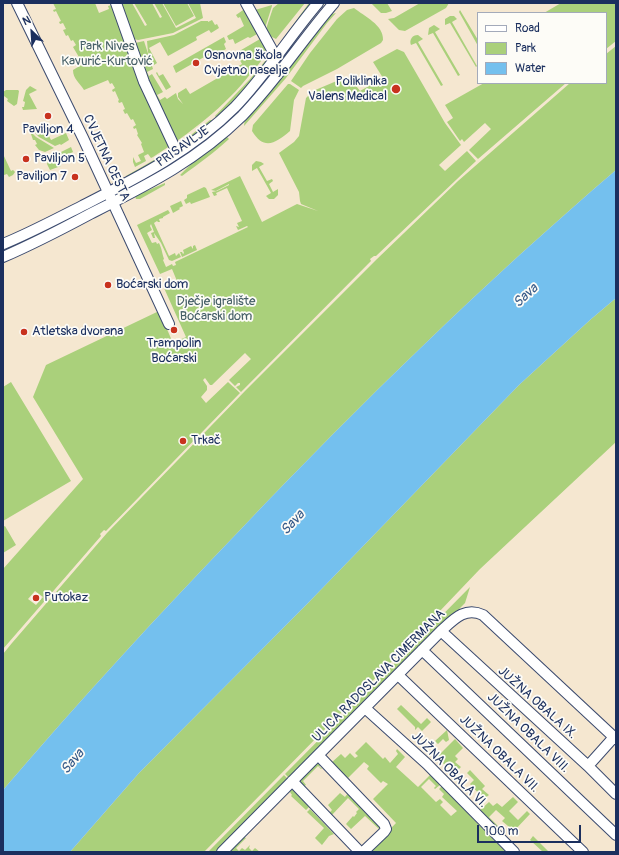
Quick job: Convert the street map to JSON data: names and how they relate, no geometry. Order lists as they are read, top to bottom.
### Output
{
  "streets": {
    "street": [
      "PRISAVLJE",
      "CVJETNA CESTA",
      "ULICA RADOSLAVA CIMERMANA",
      "JUŽNA OBALA IX.",
      "JUŽNA OBALA VIII.",
      "JUŽNA OBALA VII.",
      "JUŽNA OBALA VI."
    ]
  },
  "crossings": [
    ["PRISAVLJE", "CVJETNA CESTA"],
    ["ULICA RADOSLAVA CIMERMANA", "JUŽNA OBALA IX."],
    ["ULICA RADOSLAVA CIMERMANA", "JUŽNA OBALA VIII."],
    ["ULICA RADOSLAVA CIMERMANA", "JUŽNA OBALA VII."],
    ["ULICA RADOSLAVA CIMERMANA", "JUŽNA OBALA VI."]
  ],
  "water": ["Sava"],
  "parks": ["Park Nives Kavurić-Kurtović", "Dječje igralište Boćarski dom"],
  "places": [
    "Osnovna škola Cvjetno naselje",
    "Poliklinika Valens Medical",
    "Paviljon 4",
    "Paviljon 5",
    "Paviljon 7",
    "Boćarski dom",
    "Trampolin Boćarski",
    "Atletska dvorana",
    "Trkač",
    "Putokaz"
  ],
  "legend": ["Road", "Park", "Water"],
  "scale_bar": "100 m",
  "north": "top left"
}
